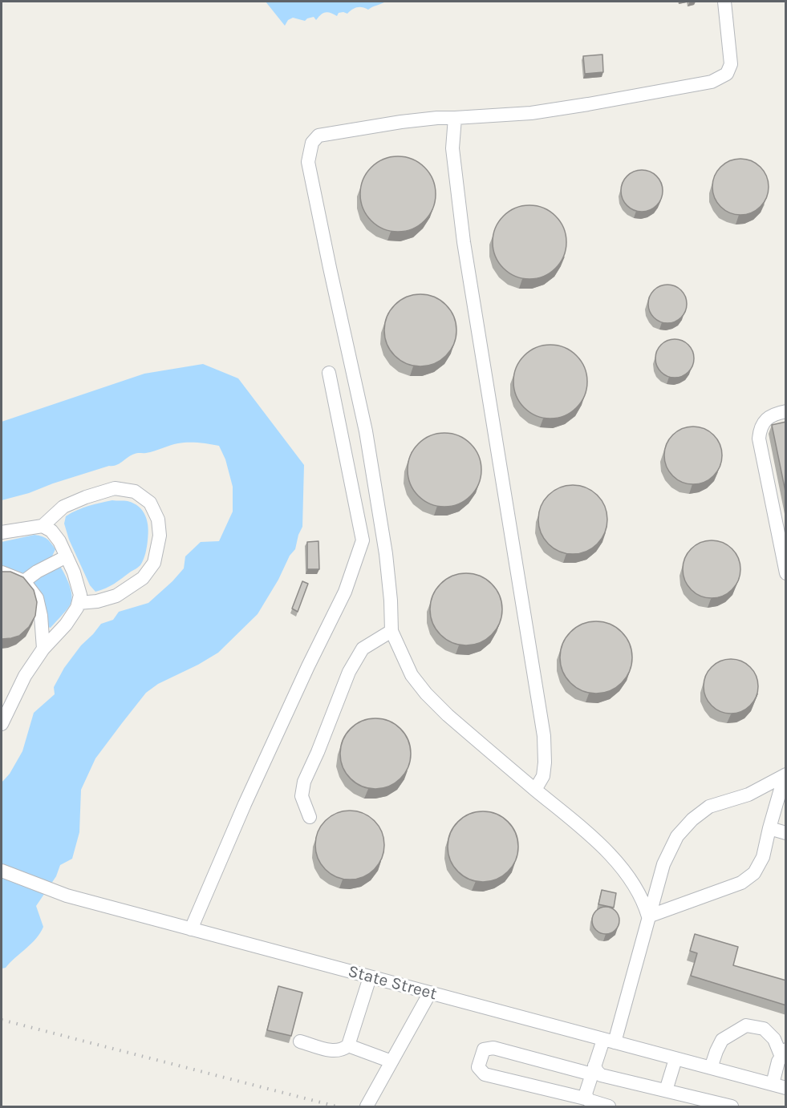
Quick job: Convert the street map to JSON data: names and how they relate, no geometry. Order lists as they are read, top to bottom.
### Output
{
  "streets": {
    "street": ["State Street"]
  }
}
